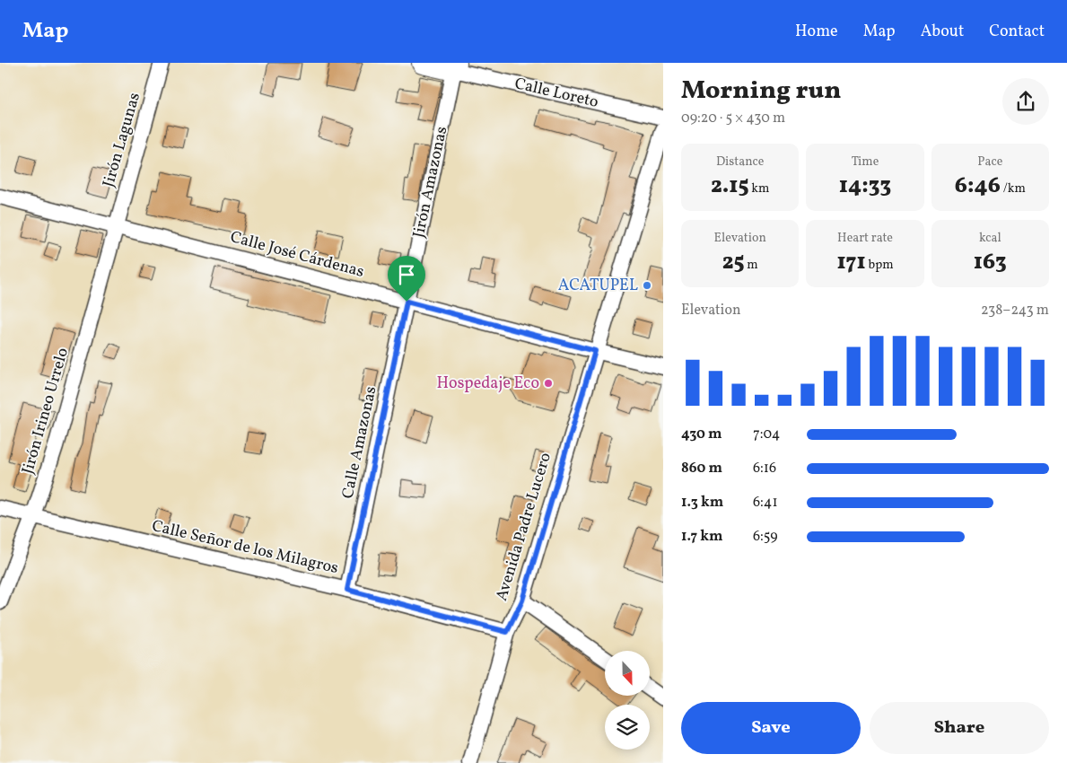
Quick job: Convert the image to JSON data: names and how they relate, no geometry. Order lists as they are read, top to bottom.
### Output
{
  "streets": {
    "street": [
      "Calle Loreto",
      "Jirón Lagunas",
      "Jirón Amazonas",
      "Calle José Cárdenas",
      "Jirón Irineo Urrelo",
      "Calle Amazonas",
      "Avenida Padre Lucero",
      "Calle Señor de los Milagros"
    ]
  },
  "crossings": [
    ["Calle Loreto", "Jirón Amazonas"],
    ["Jirón Lagunas", "Calle José Cárdenas"],
    ["Jirón Lagunas", "Jirón Irineo Urrelo"],
    ["Jirón Amazonas", "Calle José Cárdenas"],
    ["Jirón Amazonas", "Calle Amazonas"],
    ["Calle José Cárdenas", "Jirón Irineo Urrelo"],
    ["Calle José Cárdenas", "Calle Amazonas"],
    ["Calle José Cárdenas", "Avenida Padre Lucero"],
    ["Jirón Irineo Urrelo", "Calle Señor de los Milagros"],
    ["Calle Amazonas", "Calle Señor de los Milagros"],
    ["Avenida Padre Lucero", "Calle Señor de los Milagros"]
  ],
  "places": ["ACATUPEL", "Hospedaje Eco"],
  "north": "bottom",
  "page": {
    "header": "Map",
    "nav": [
      "Home",
      "Map",
      "About",
      "Contact"
    ],
    "heading": ["Morning run", "09:20 · 5 × 430 m"],
    "stats": [
      ["Distance", "2.15 km"],
      ["Time", "14:33"],
      ["Pace", "6:46 /km"],
      ["Elevation", "25 m"],
      ["Heart rate", "171 bpm"],
      ["kcal", "163"]
    ],
    "chart": ["Elevation", "238–243 m"],
    "list": [
      {
        "name": "430 m",
        "note": "7:04"
      },
      {
        "name": "860 m",
        "note": "6:16"
      },
      {
        "name": "1.3 km",
        "note": "6:41"
      },
      {
        "name": "1.7 km",
        "note": "6:59"
      }
    ],
    "buttons": ["Save", "Share"]
  }
}
